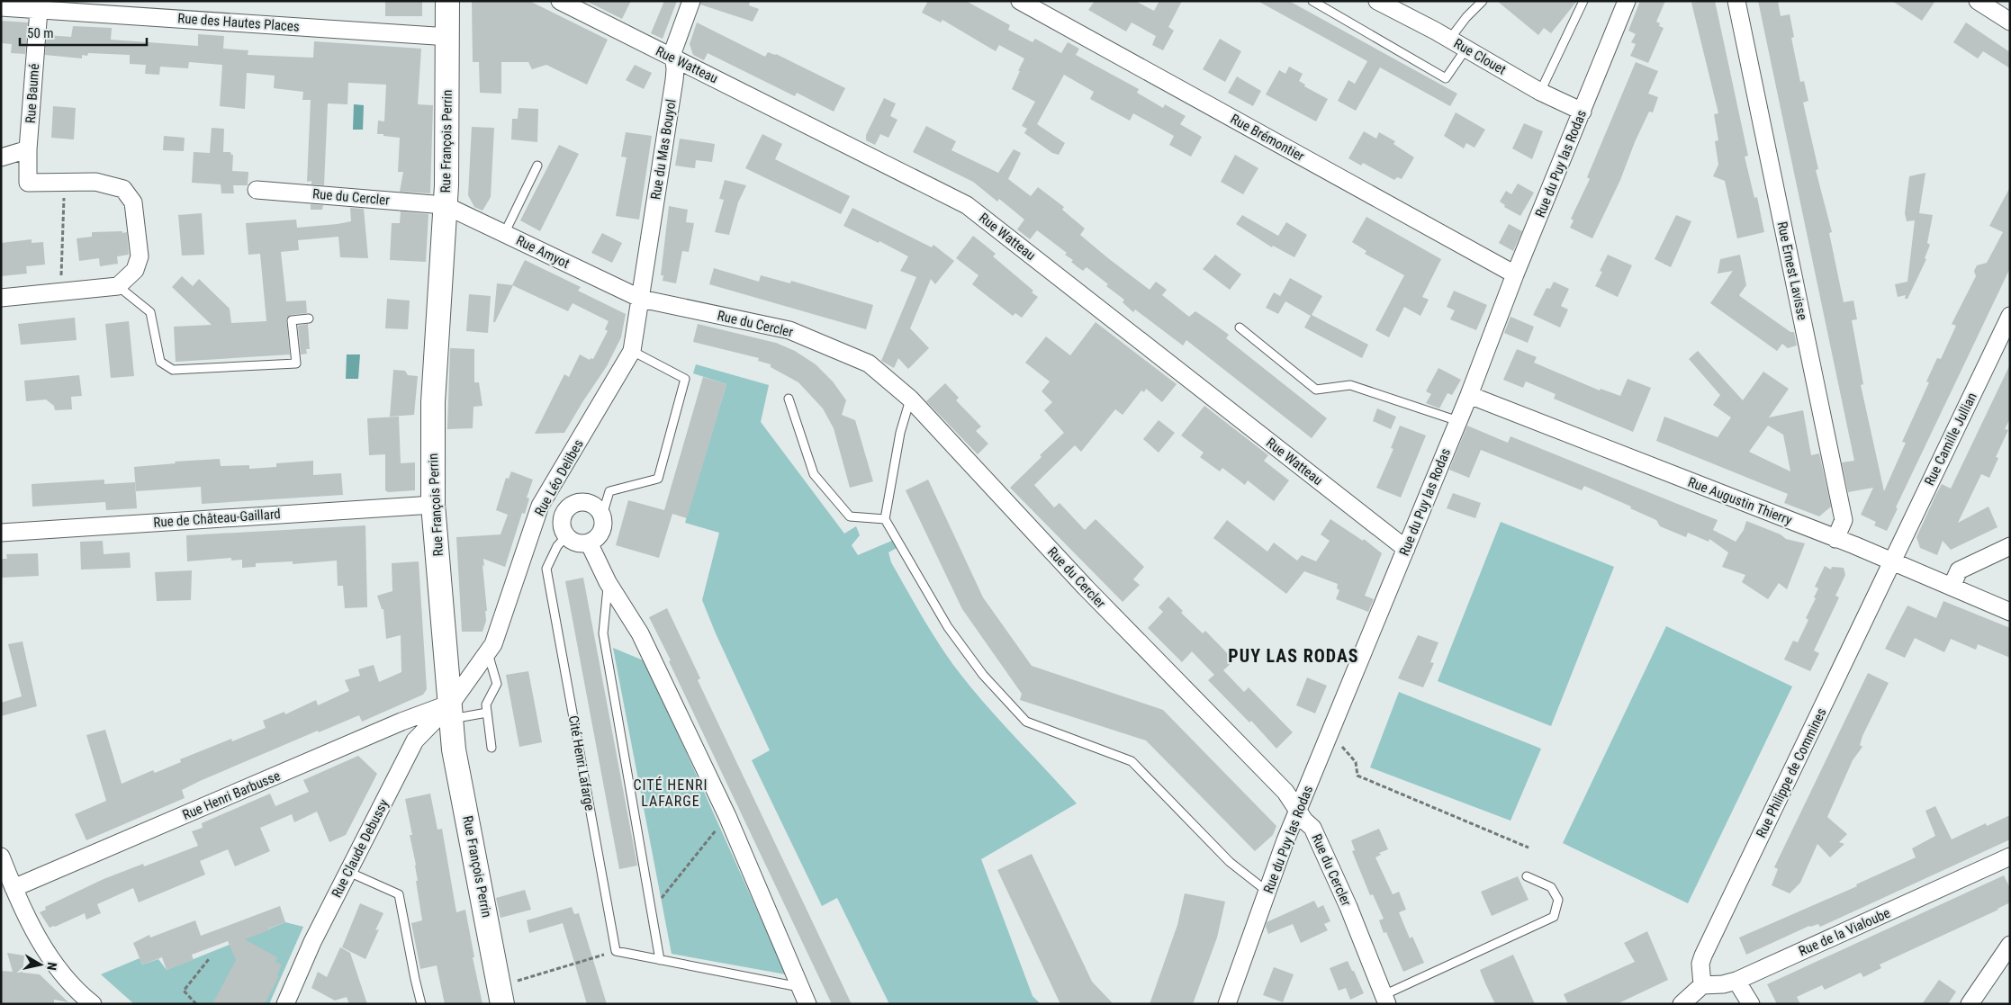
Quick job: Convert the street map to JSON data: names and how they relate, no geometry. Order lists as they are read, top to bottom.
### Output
{
  "streets": {
    "main road": ["Rue François Perrin"],
    "street": [
      "Rue des Hautes Places",
      "Rue Clouet",
      "Rue Watteau",
      "Rue Baumé",
      "Rue Brémontier",
      "Rue du Mas Bouyol",
      "Rue du Puy las Rodas",
      "Rue du Cercler",
      "Rue Amyot",
      "Rue Ernest Lavisse",
      "Rue Camille Jullian",
      "Rue Léo Delibes",
      "Rue Augustin Thierry",
      "Rue de Château-Gaillard",
      "Rue Philippe de Commines",
      "Rue Henri Barbusse",
      "Rue Claude Debussy",
      "Rue de la Vialoube"
    ],
    "lane": ["Cité Henri Lafarge"]
  },
  "crossings": [
    ["Rue des Hautes Places", "Rue Baumé"],
    ["Rue des Hautes Places", "Rue François Perrin"],
    ["Rue Clouet", "Rue du Puy las Rodas"],
    ["Rue Watteau", "Rue du Mas Bouyol"],
    ["Rue Watteau", "Rue du Puy las Rodas"],
    ["Rue Brémontier", "Rue du Puy las Rodas"],
    ["Rue François Perrin", "Rue du Cercler"],
    ["Rue François Perrin", "Rue Amyot"],
    ["Rue François Perrin", "Rue Léo Delibes"],
    ["Rue François Perrin", "Rue de Château-Gaillard"],
    ["Rue François Perrin", "Rue Henri Barbusse"],
    ["Rue François Perrin", "Rue Claude Debussy"],
    ["Rue du Mas Bouyol", "Rue du Cercler"],
    ["Rue du Mas Bouyol", "Rue Amyot"],
    ["Rue du Mas Bouyol", "Rue Léo Delibes"],
    ["Rue du Puy las Rodas", "Rue du Cercler"],
    ["Rue du Puy las Rodas", "Rue Augustin Thierry"],
    ["Rue du Cercler", "Rue Amyot"],
    ["Rue du Cercler", "Rue Léo Delibes"],
    ["Rue Amyot", "Rue Léo Delibes"],
    ["Rue Ernest Lavisse", "Rue Augustin Thierry"],
    ["Rue Camille Jullian", "Rue Augustin Thierry"],
    ["Rue Camille Jullian", "Rue Philippe de Commines"],
    ["Rue Léo Delibes", "Rue Henri Barbusse"],
    ["Rue Léo Delibes", "Rue Claude Debussy"],
    ["Rue Augustin Thierry", "Rue Philippe de Commines"],
    ["Rue Philippe de Commines", "Rue de la Vialoube"],
    ["Rue Henri Barbusse", "Rue Claude Debussy"]
  ],
  "districts": ["PUY LAS RODAS", "CITÉ HENRI LAFARGE"],
  "scale_bar": "50 m",
  "north": "right"
}
